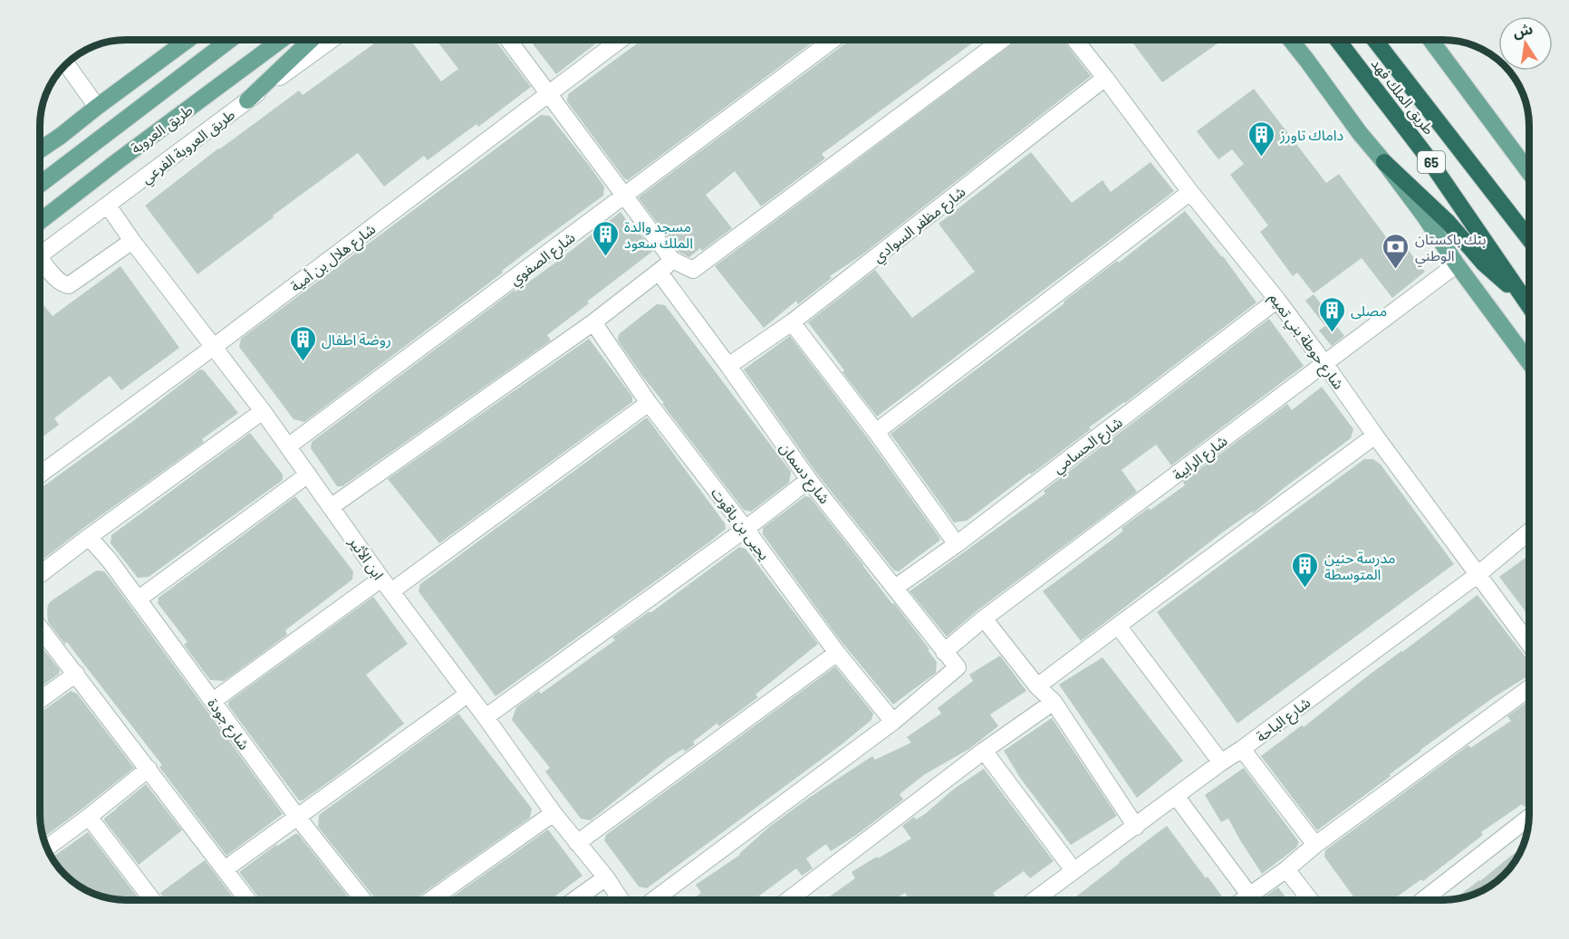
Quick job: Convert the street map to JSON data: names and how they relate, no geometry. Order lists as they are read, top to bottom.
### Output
{
  "streets": {
    "highway": ["طريق الملك فهد", "65"],
    "main road": ["طريق العروبة"],
    "street": [
      "طريق العروبة الفرعي",
      "شارع مظفر السوادي",
      "شارع هلال بن أمية",
      "شارع الصفوي",
      "شارع حوطة بني تميم",
      "شارع الحسامي",
      "شارع الرابية",
      "شارع دسمان",
      "يحيى بن ياقوت",
      "ابن الأثير",
      "شارع الباحة",
      "شارع جودة"
    ]
  },
  "crossings": [
    ["طريق العروبة الفرعي", "ابن الأثير"],
    ["شارع مظفر السوادي", "شارع حوطة بني تميم"],
    ["شارع مظفر السوادي", "شارع دسمان"],
    ["شارع هلال بن أمية", "ابن الأثير"],
    ["شارع الصفوي", "ابن الأثير"],
    ["شارع حوطة بني تميم", "شارع الحسامي"],
    ["شارع حوطة بني تميم", "شارع الرابية"],
    ["شارع حوطة بني تميم", "شارع الباحة"],
    ["شارع الحسامي", "شارع دسمان"],
    ["شارع الرابية", "شارع دسمان"],
    ["شارع دسمان", "يحيى بن ياقوت"]
  ],
  "places": {
    "building": [
      "داماك تاورز",
      "مسجد والدة الملك سعود",
      "مصلى",
      "روضة اطفال",
      "مدرسة حنين المتوسطة"
    ],
    "bank": ["بنك باكستان الوطني"]
  },
  "north": "top"
}
